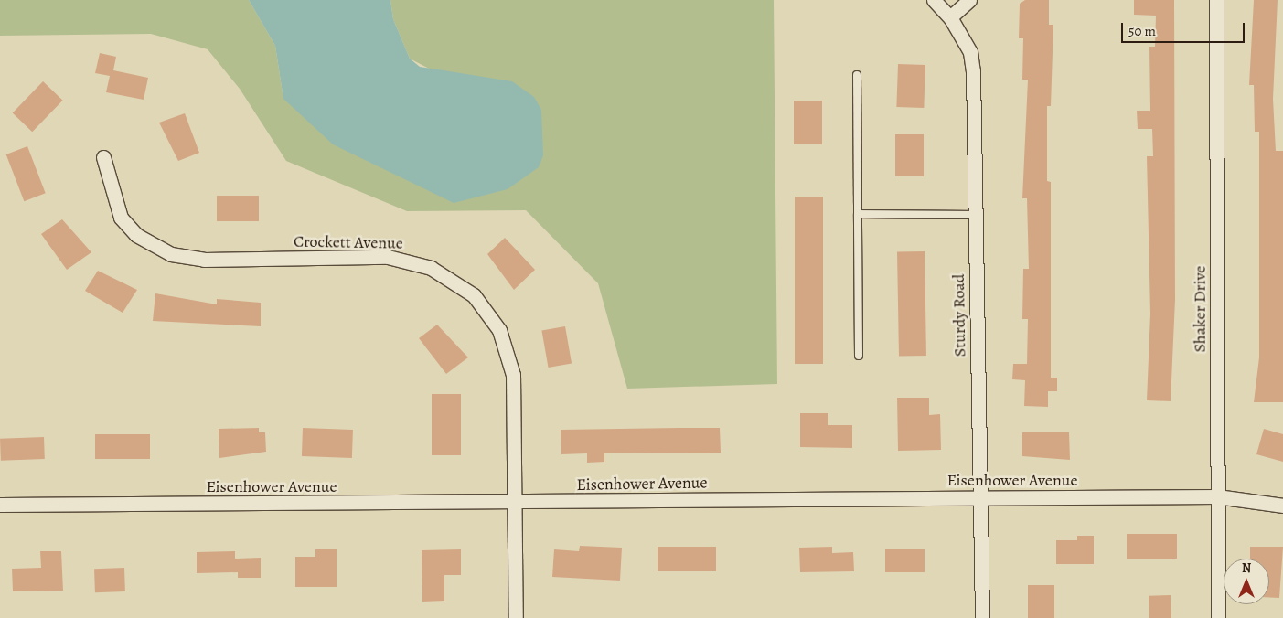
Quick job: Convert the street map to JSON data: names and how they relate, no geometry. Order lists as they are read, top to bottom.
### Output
{
  "streets": {
    "street": [
      "Crockett Avenue",
      "Shaker Drive",
      "Sturdy Road",
      "Eisenhower Avenue"
    ]
  },
  "crossings": [
    ["Crockett Avenue", "Eisenhower Avenue"],
    ["Shaker Drive", "Eisenhower Avenue"],
    ["Sturdy Road", "Eisenhower Avenue"]
  ],
  "scale_bar": "50 m",
  "north": "top"
}
